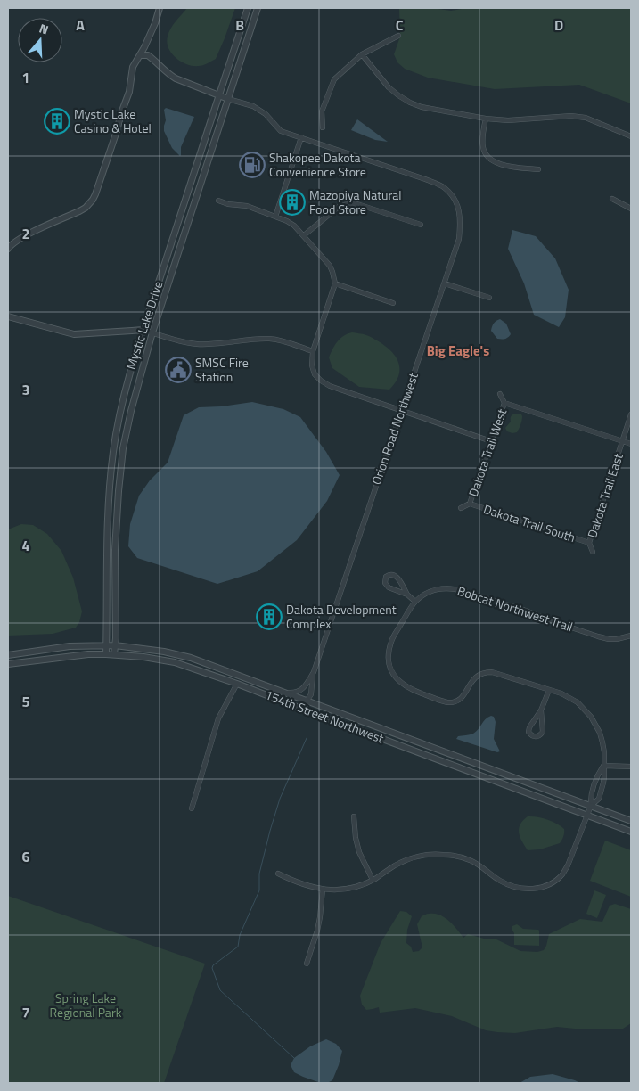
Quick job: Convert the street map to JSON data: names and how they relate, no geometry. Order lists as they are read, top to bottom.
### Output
{
  "streets": {
    "street": [
      "Mystic Lake Drive",
      "Orion Road Northwest",
      "Dakota Trail West",
      "Dakota Trail East",
      "Dakota Trail South",
      "Bobcat Northwest Trail",
      "154th Street Northwest"
    ]
  },
  "crossings": [
    ["Mystic Lake Drive", "154th Street Northwest"],
    ["Orion Road Northwest", "154th Street Northwest"],
    ["Dakota Trail West", "Dakota Trail South"],
    ["Dakota Trail East", "Dakota Trail South"],
    ["Bobcat Northwest Trail", "154th Street Northwest"]
  ],
  "districts": ["Big Eagle's"],
  "parks": ["Spring Lake Regional Park"],
  "places": {
    "building": ["Mystic Lake Casino & Hotel", "Mazopiya Natural Food Store", "Dakota Development Complex"],
    "fuel station": ["Shakopee Dakota Convenience Store"],
    "public building": ["SMSC Fire Station"]
  },
  "north": "top",
  "grid": {
    "columns": [
      "A",
      "B",
      "C",
      "D"
    ],
    "rows": [
      "1",
      "2",
      "3",
      "4",
      "5",
      "6",
      "7"
    ]
  }
}
